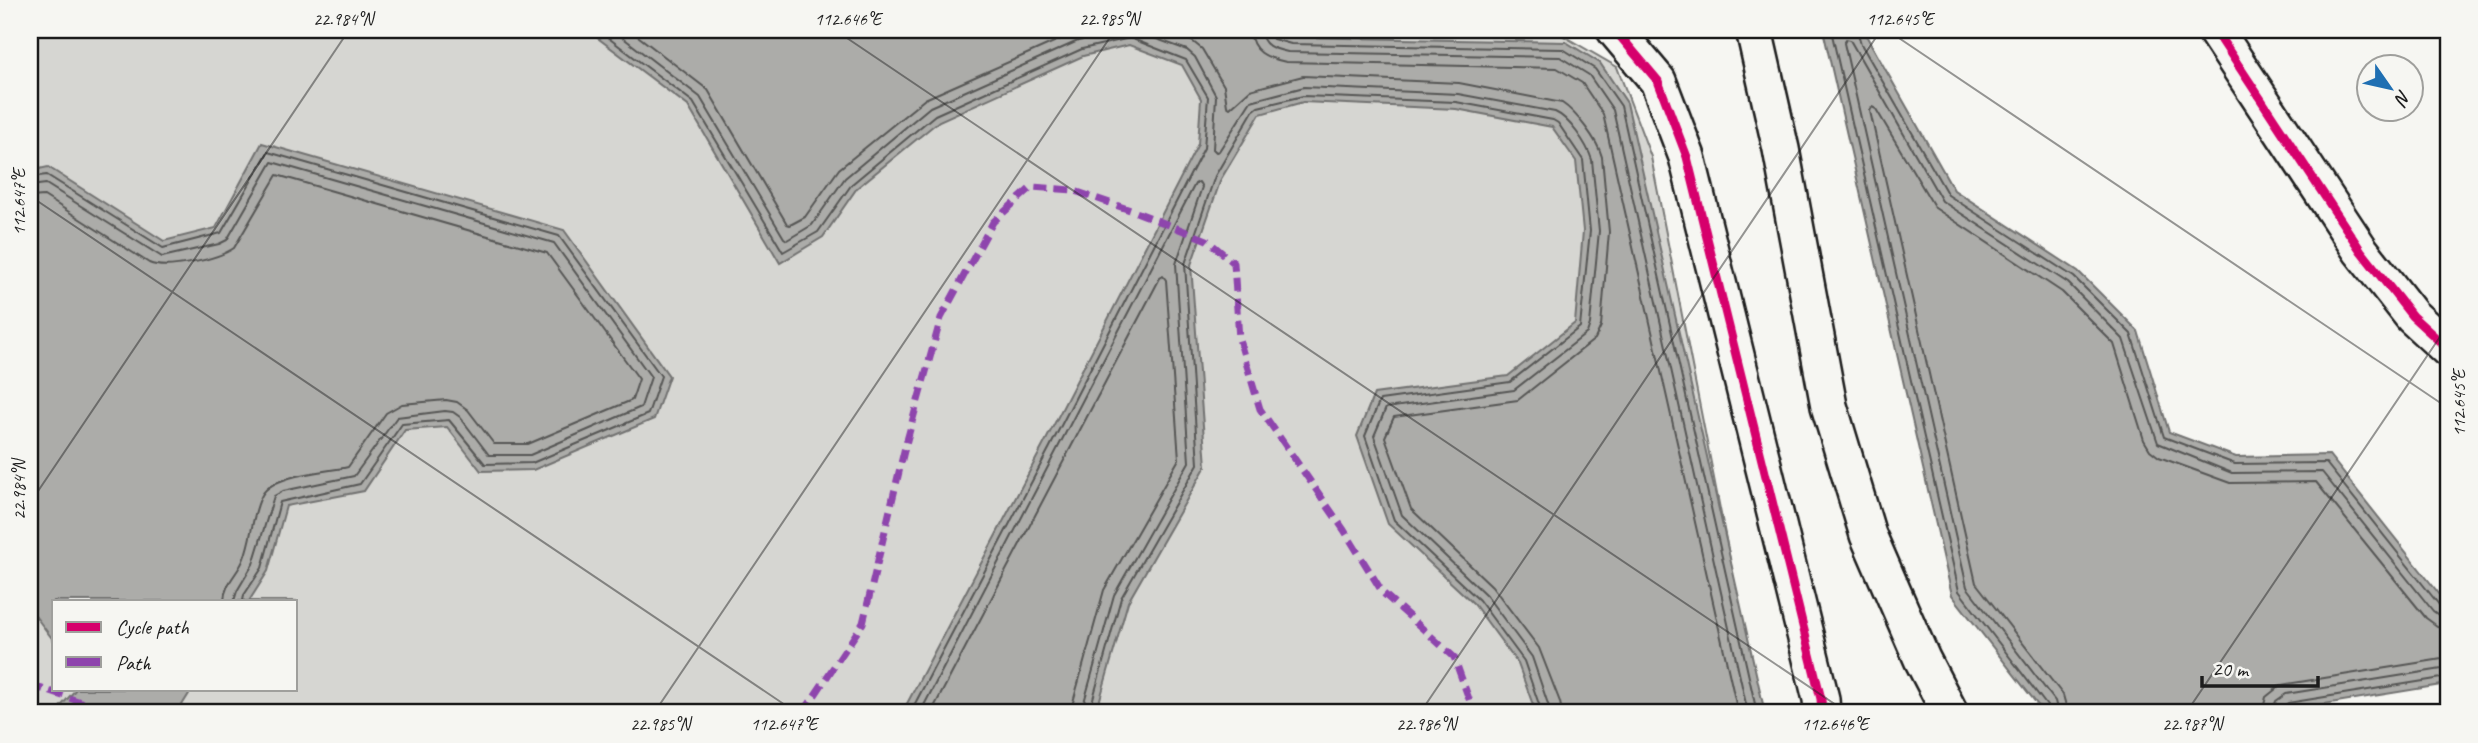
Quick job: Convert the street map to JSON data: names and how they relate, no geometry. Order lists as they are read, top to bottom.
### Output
{
  "legend": ["Cycle path", "Path"],
  "scale_bar": "20 m",
  "north": "bottom right",
  "coordinates": [
    "22.984°N",
    "112.646°E",
    "22.985°N",
    "112.645°E",
    "112.647°E",
    "22.986°N",
    "22.987°N"
  ]
}
